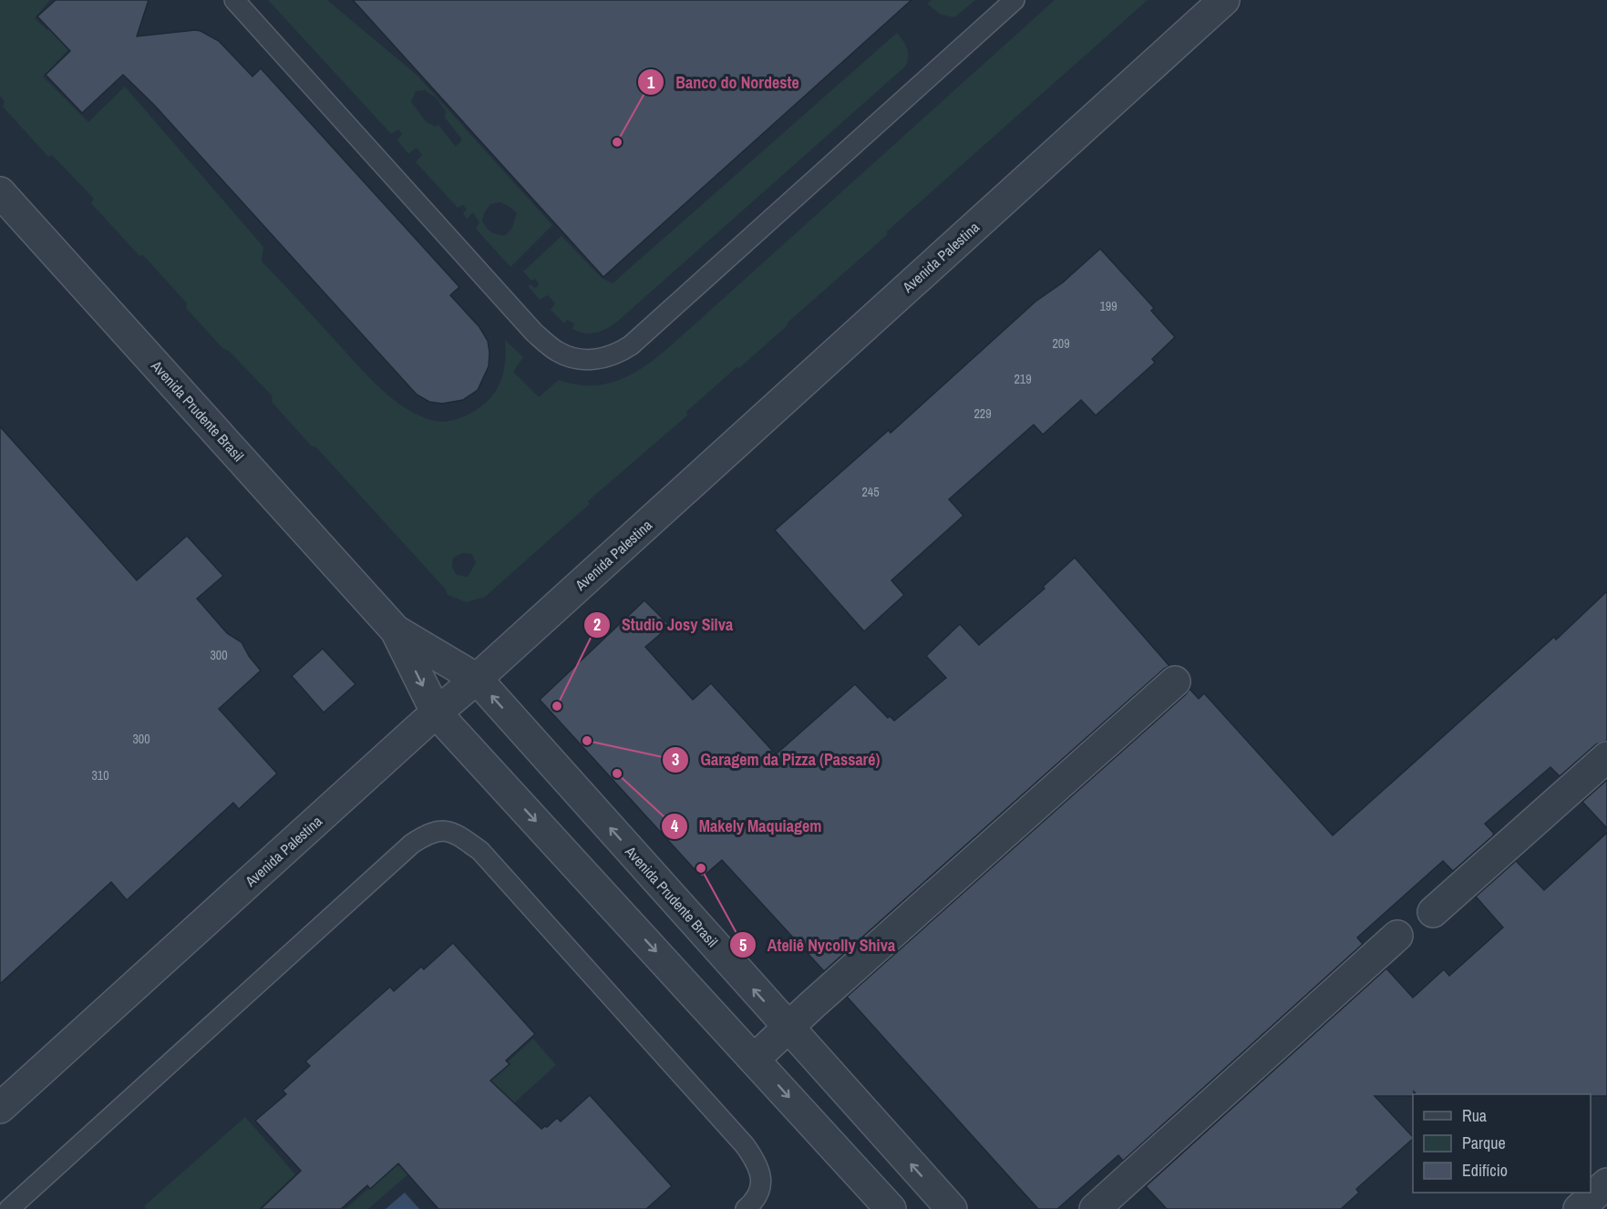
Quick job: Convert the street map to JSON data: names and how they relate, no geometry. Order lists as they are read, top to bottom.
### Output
{
  "streets": {
    "street": ["Avenida Palestina", "Avenida Prudente Brasil"]
  },
  "crossings": [
    ["Avenida Palestina", "Avenida Prudente Brasil"]
  ],
  "places": [
    "Banco do Nordeste",
    "Studio Josy Silva",
    "Garagem da Pizza (Passaré)",
    "Makely Maquiagem",
    "Ateliê Nycolly Shiva"
  ],
  "house_numbers": [
    "199",
    "209",
    "219",
    "229",
    "245",
    "300",
    "300",
    "310"
  ],
  "legend": ["Rua", "Parque", "Edifício"]
}
